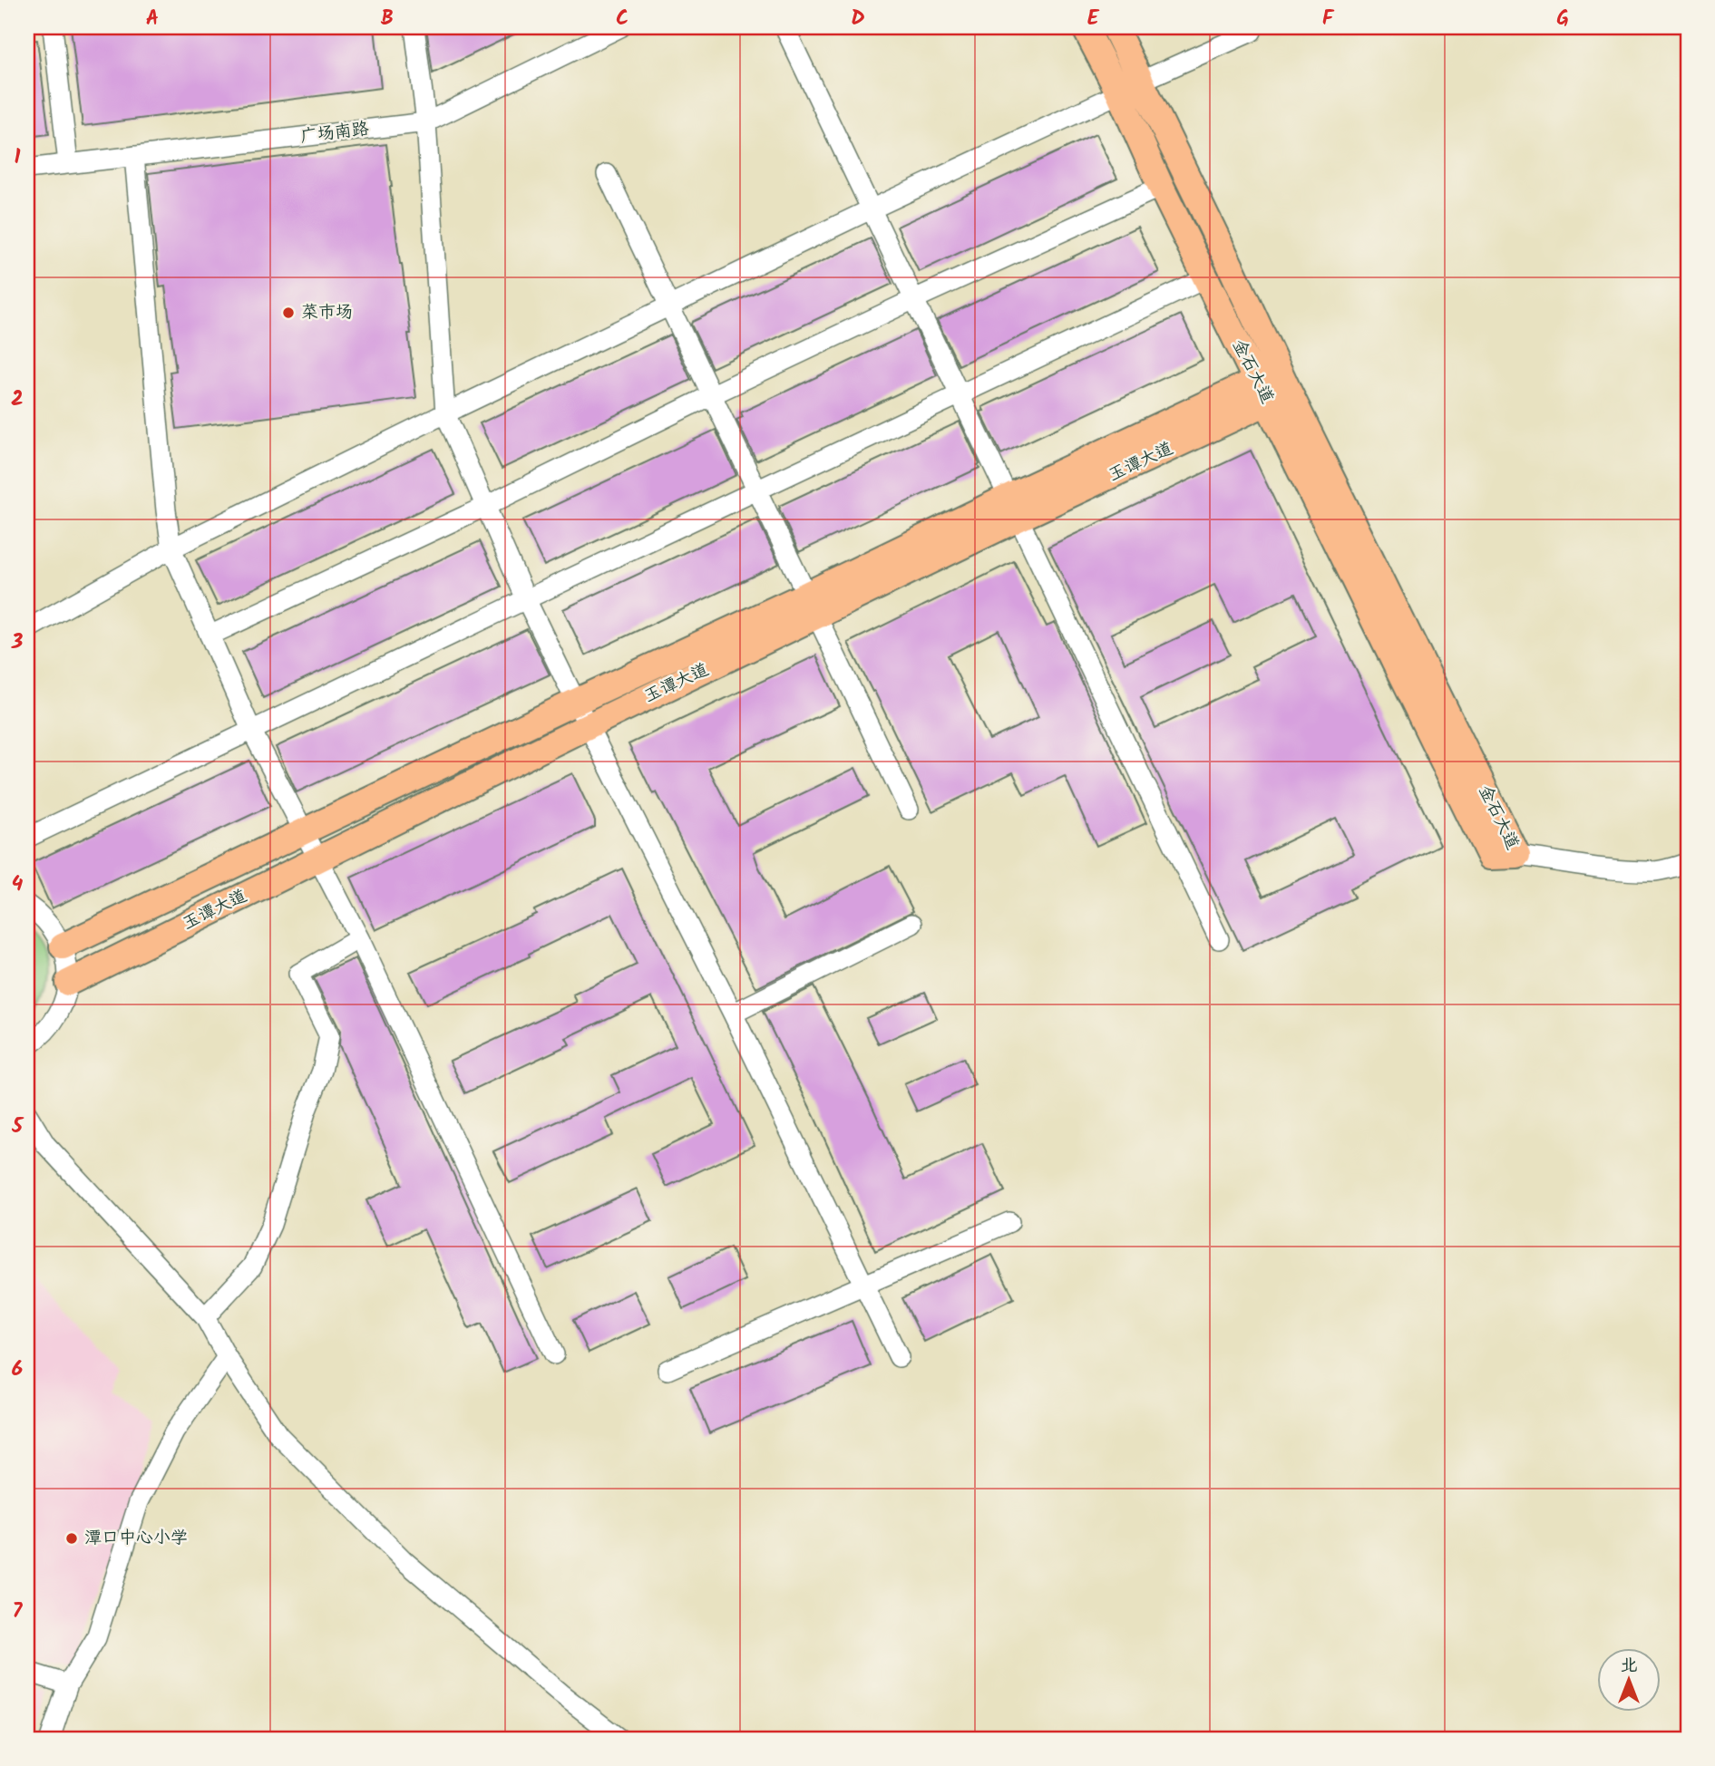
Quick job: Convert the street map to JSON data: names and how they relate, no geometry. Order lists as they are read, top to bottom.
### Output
{
  "streets": {
    "main road": ["金石大道", "玉谭大道"],
    "street": ["广场南路"]
  },
  "crossings": [
    ["金石大道", "玉谭大道"]
  ],
  "places": ["菜市场", "潭口中心小学"],
  "north": "top",
  "grid": {
    "columns": [
      "A",
      "B",
      "C",
      "D",
      "E",
      "F",
      "G"
    ],
    "rows": [
      "1",
      "2",
      "3",
      "4",
      "5",
      "6",
      "7"
    ]
  }
}
